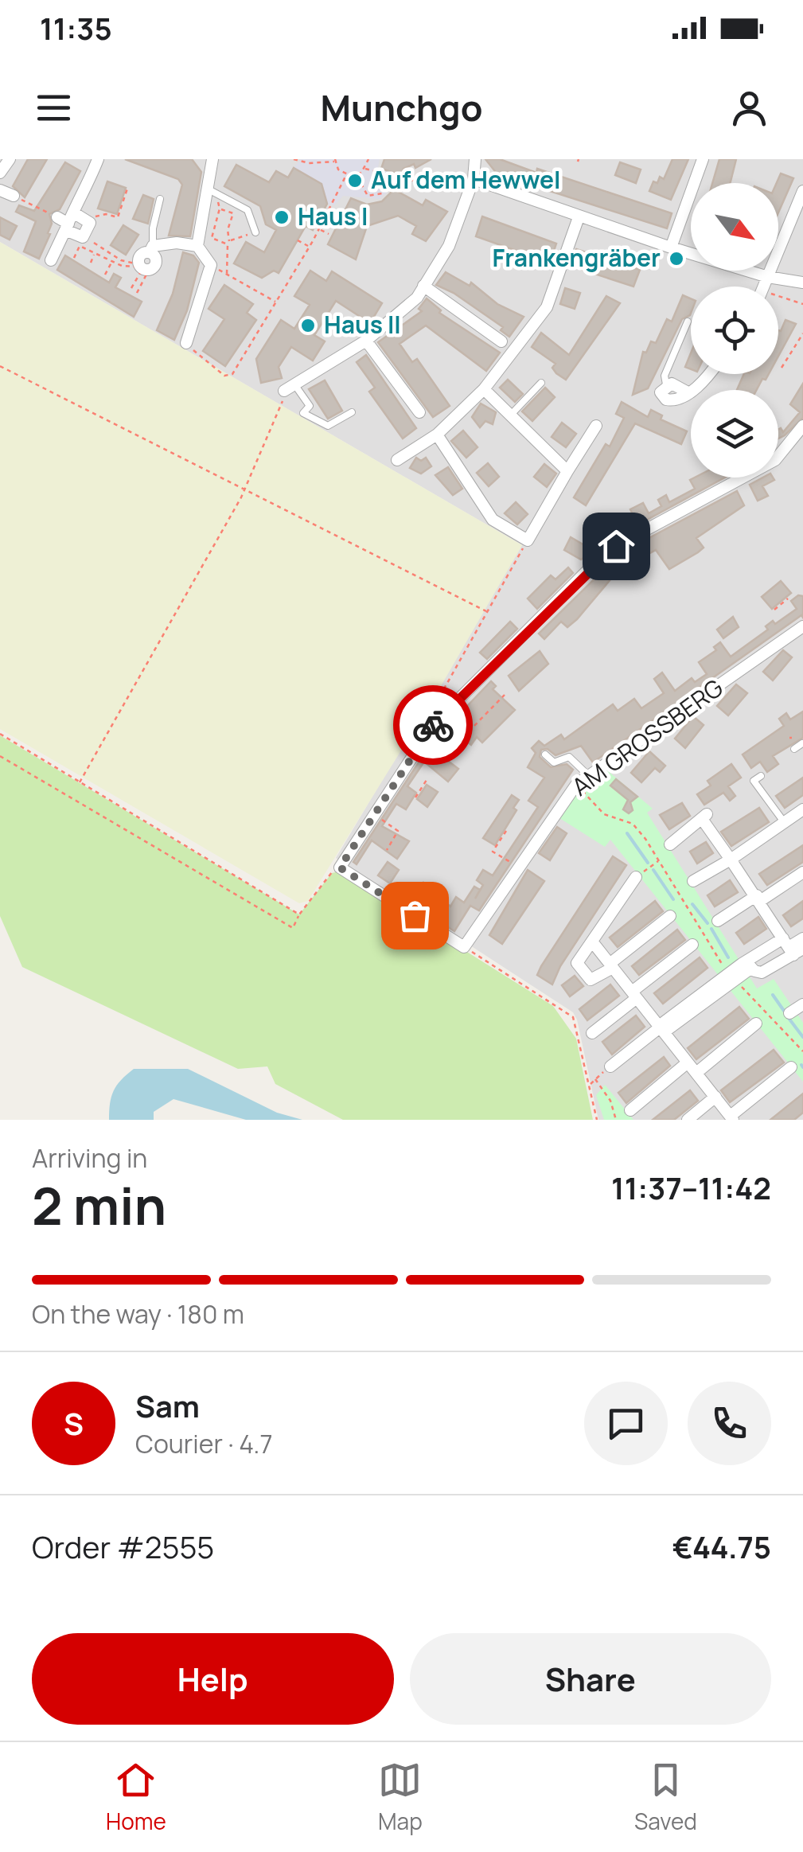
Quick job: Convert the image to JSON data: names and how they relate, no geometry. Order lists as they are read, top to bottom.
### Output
{
  "streets": {
    "street": ["AM GROSSBERG"]
  },
  "places": [
    "Auf dem Hewwel",
    "Haus I",
    "Frankengräber",
    "Haus II"
  ],
  "north": "bottom right",
  "page": {
    "status": "11:35",
    "header": "Munchgo",
    "heading": ["2 min", "Arriving in", "11:37–11:42"],
    "panel": [
      "Sam",
      "Courier · 4.7",
      "Order #2555",
      "€44.75"
    ],
    "bar": "On the way · 180 m",
    "round": "S",
    "buttons": ["Help", "Share"],
    "tabs": ["Home", "Map", "Saved"]
  }
}
